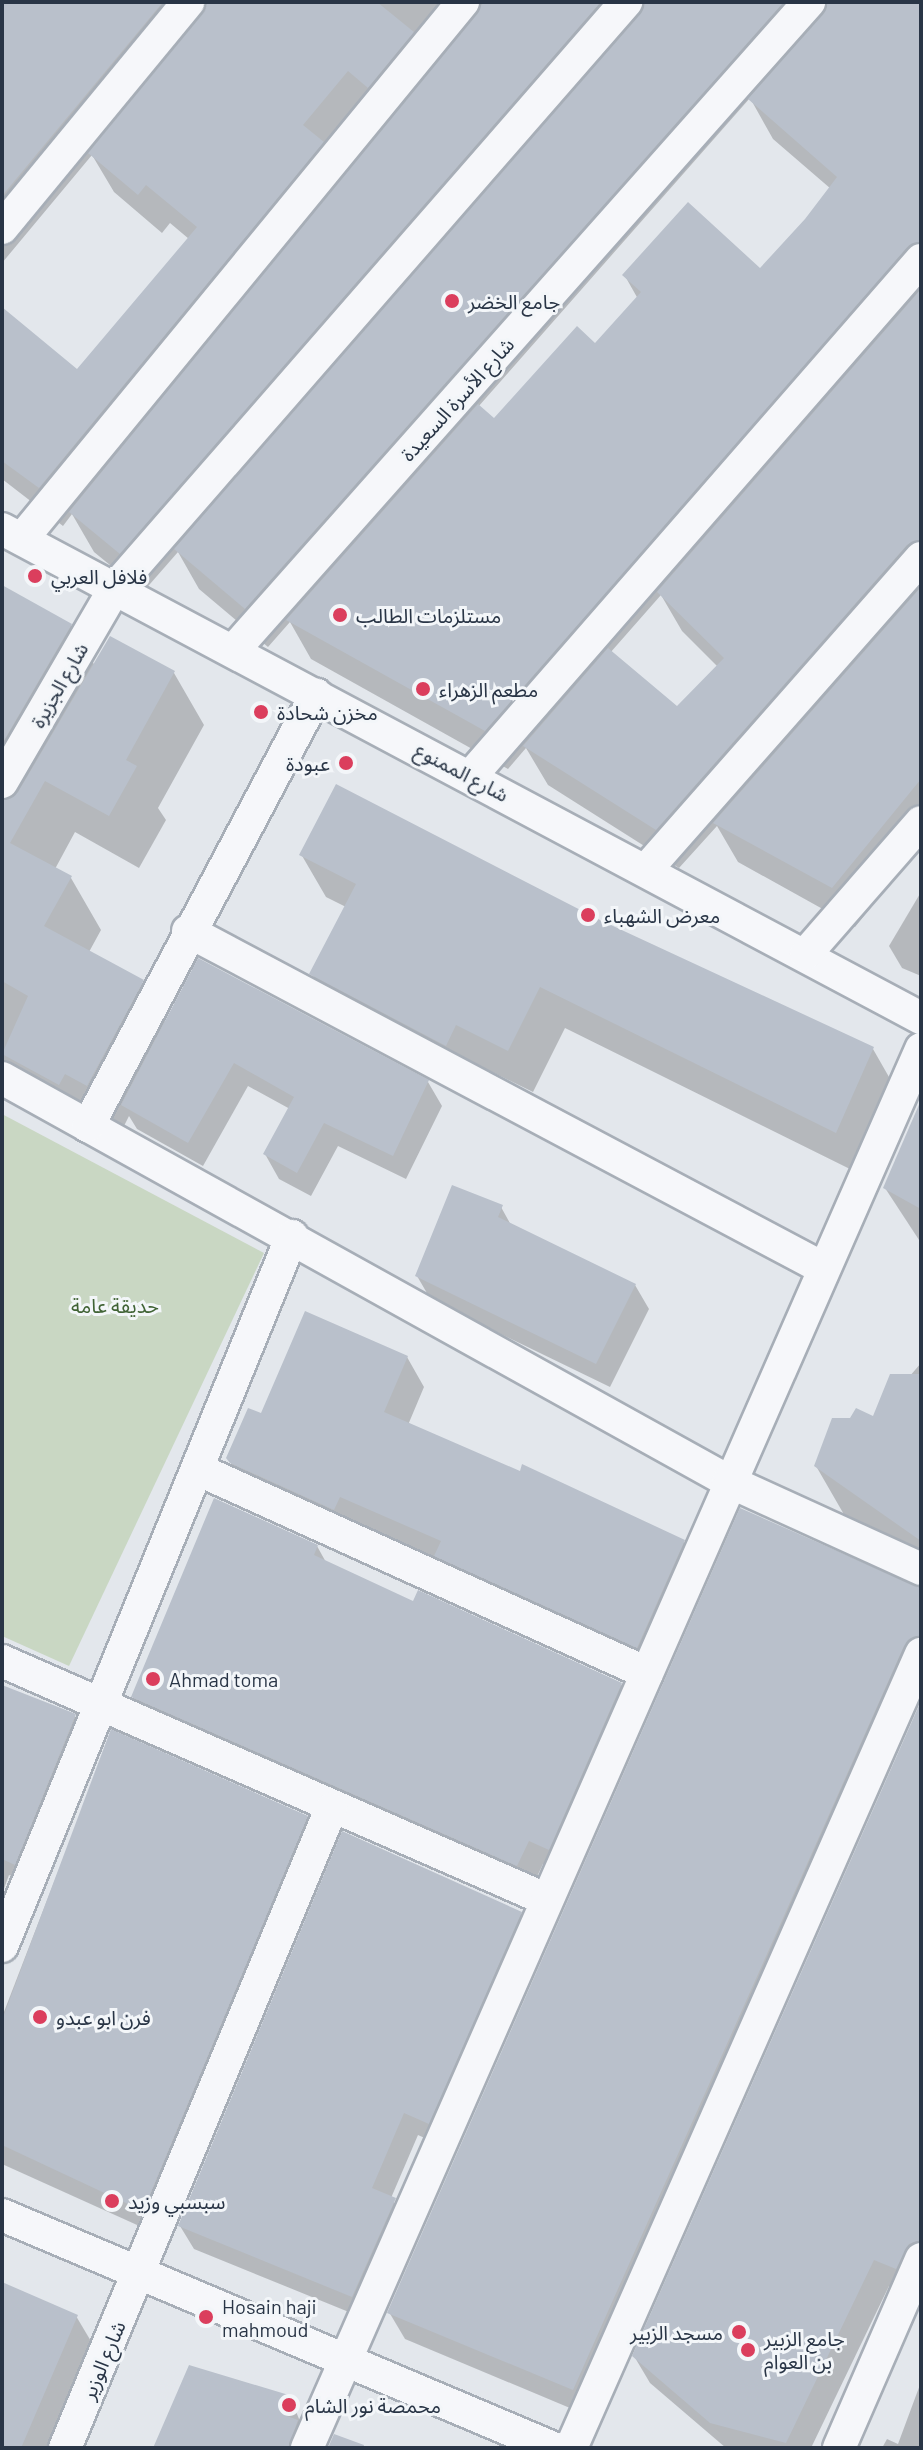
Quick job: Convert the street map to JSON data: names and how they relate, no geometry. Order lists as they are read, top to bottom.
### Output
{
  "streets": {
    "street": [
      "شارع الأسرة السعيدة",
      "شارع الجزيرة",
      "شارع الممنوع",
      "شارع الوزير"
    ]
  },
  "crossings": [
    ["شارع الأسرة السعيدة", "شارع الممنوع"],
    ["شارع الجزيرة", "شارع الممنوع"]
  ],
  "parks": ["حديقة عامة"],
  "places": [
    "جامع الخضر",
    "فلافل العربي",
    "مستلزمات الطالب",
    "مطعم الزهراء",
    "مخزن شحادة",
    "عبودة",
    "معرض الشهباء",
    "Ahmad toma",
    "فرن ابو عبدو",
    "سبسبي وزيد",
    "Hosain haji mahmoud",
    "مسجد الزبير",
    "جامع الزبير بن العوام",
    "محمصة نور الشام"
  ]
}
